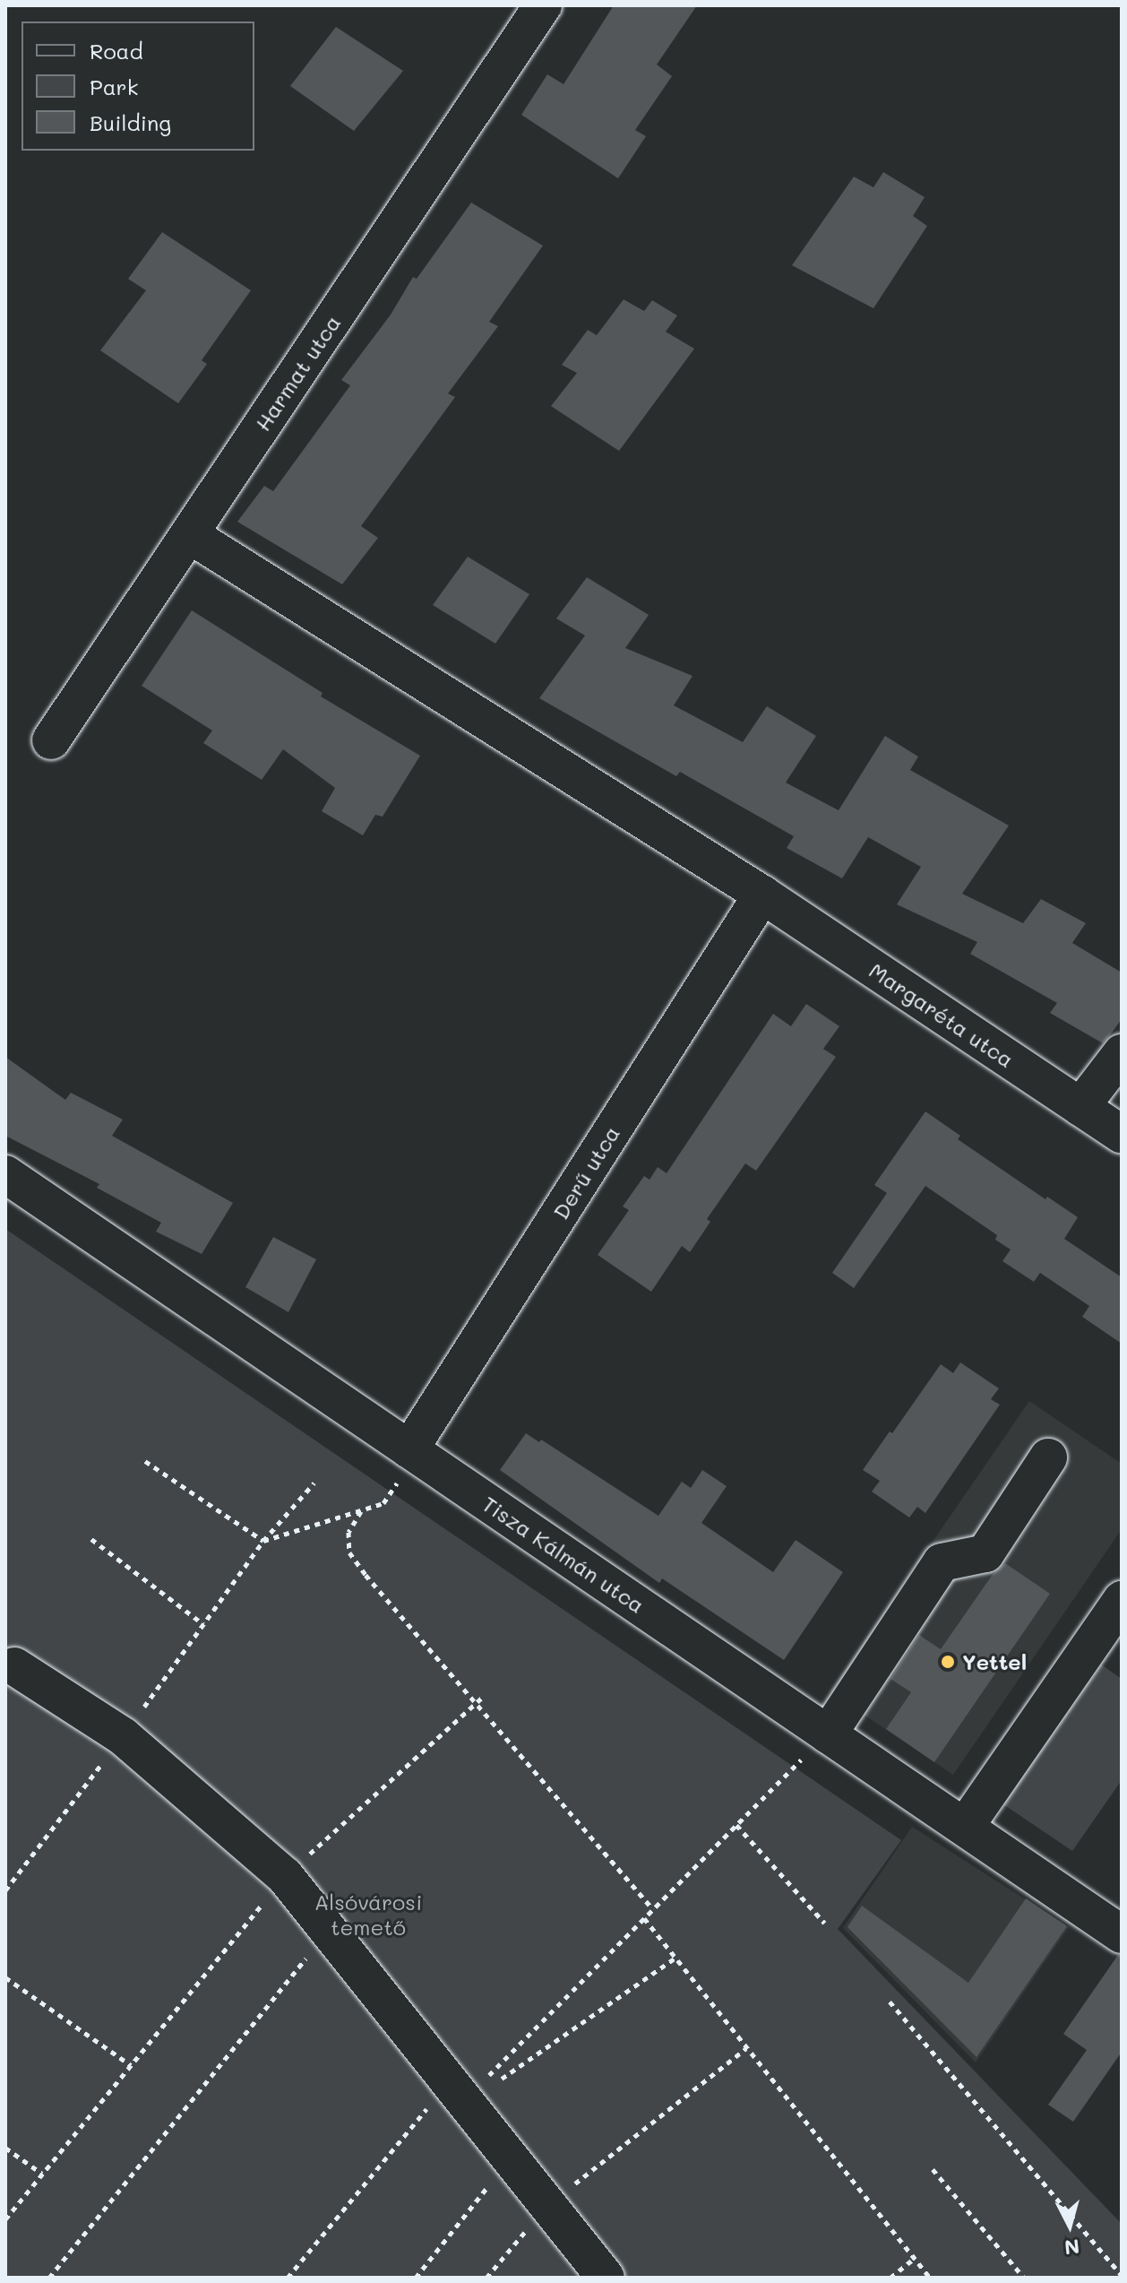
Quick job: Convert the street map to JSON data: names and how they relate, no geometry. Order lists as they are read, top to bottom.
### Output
{
  "streets": {
    "street": [
      "Harmat utca",
      "Margaréta utca",
      "Derű utca",
      "Tisza Kálmán utca"
    ]
  },
  "crossings": [
    ["Harmat utca", "Margaréta utca"],
    ["Margaréta utca", "Derű utca"],
    ["Derű utca", "Tisza Kálmán utca"]
  ],
  "parks": ["Alsóvárosi temető"],
  "places": ["Yettel"],
  "legend": ["Road", "Park", "Building"],
  "north": "bottom"
}
